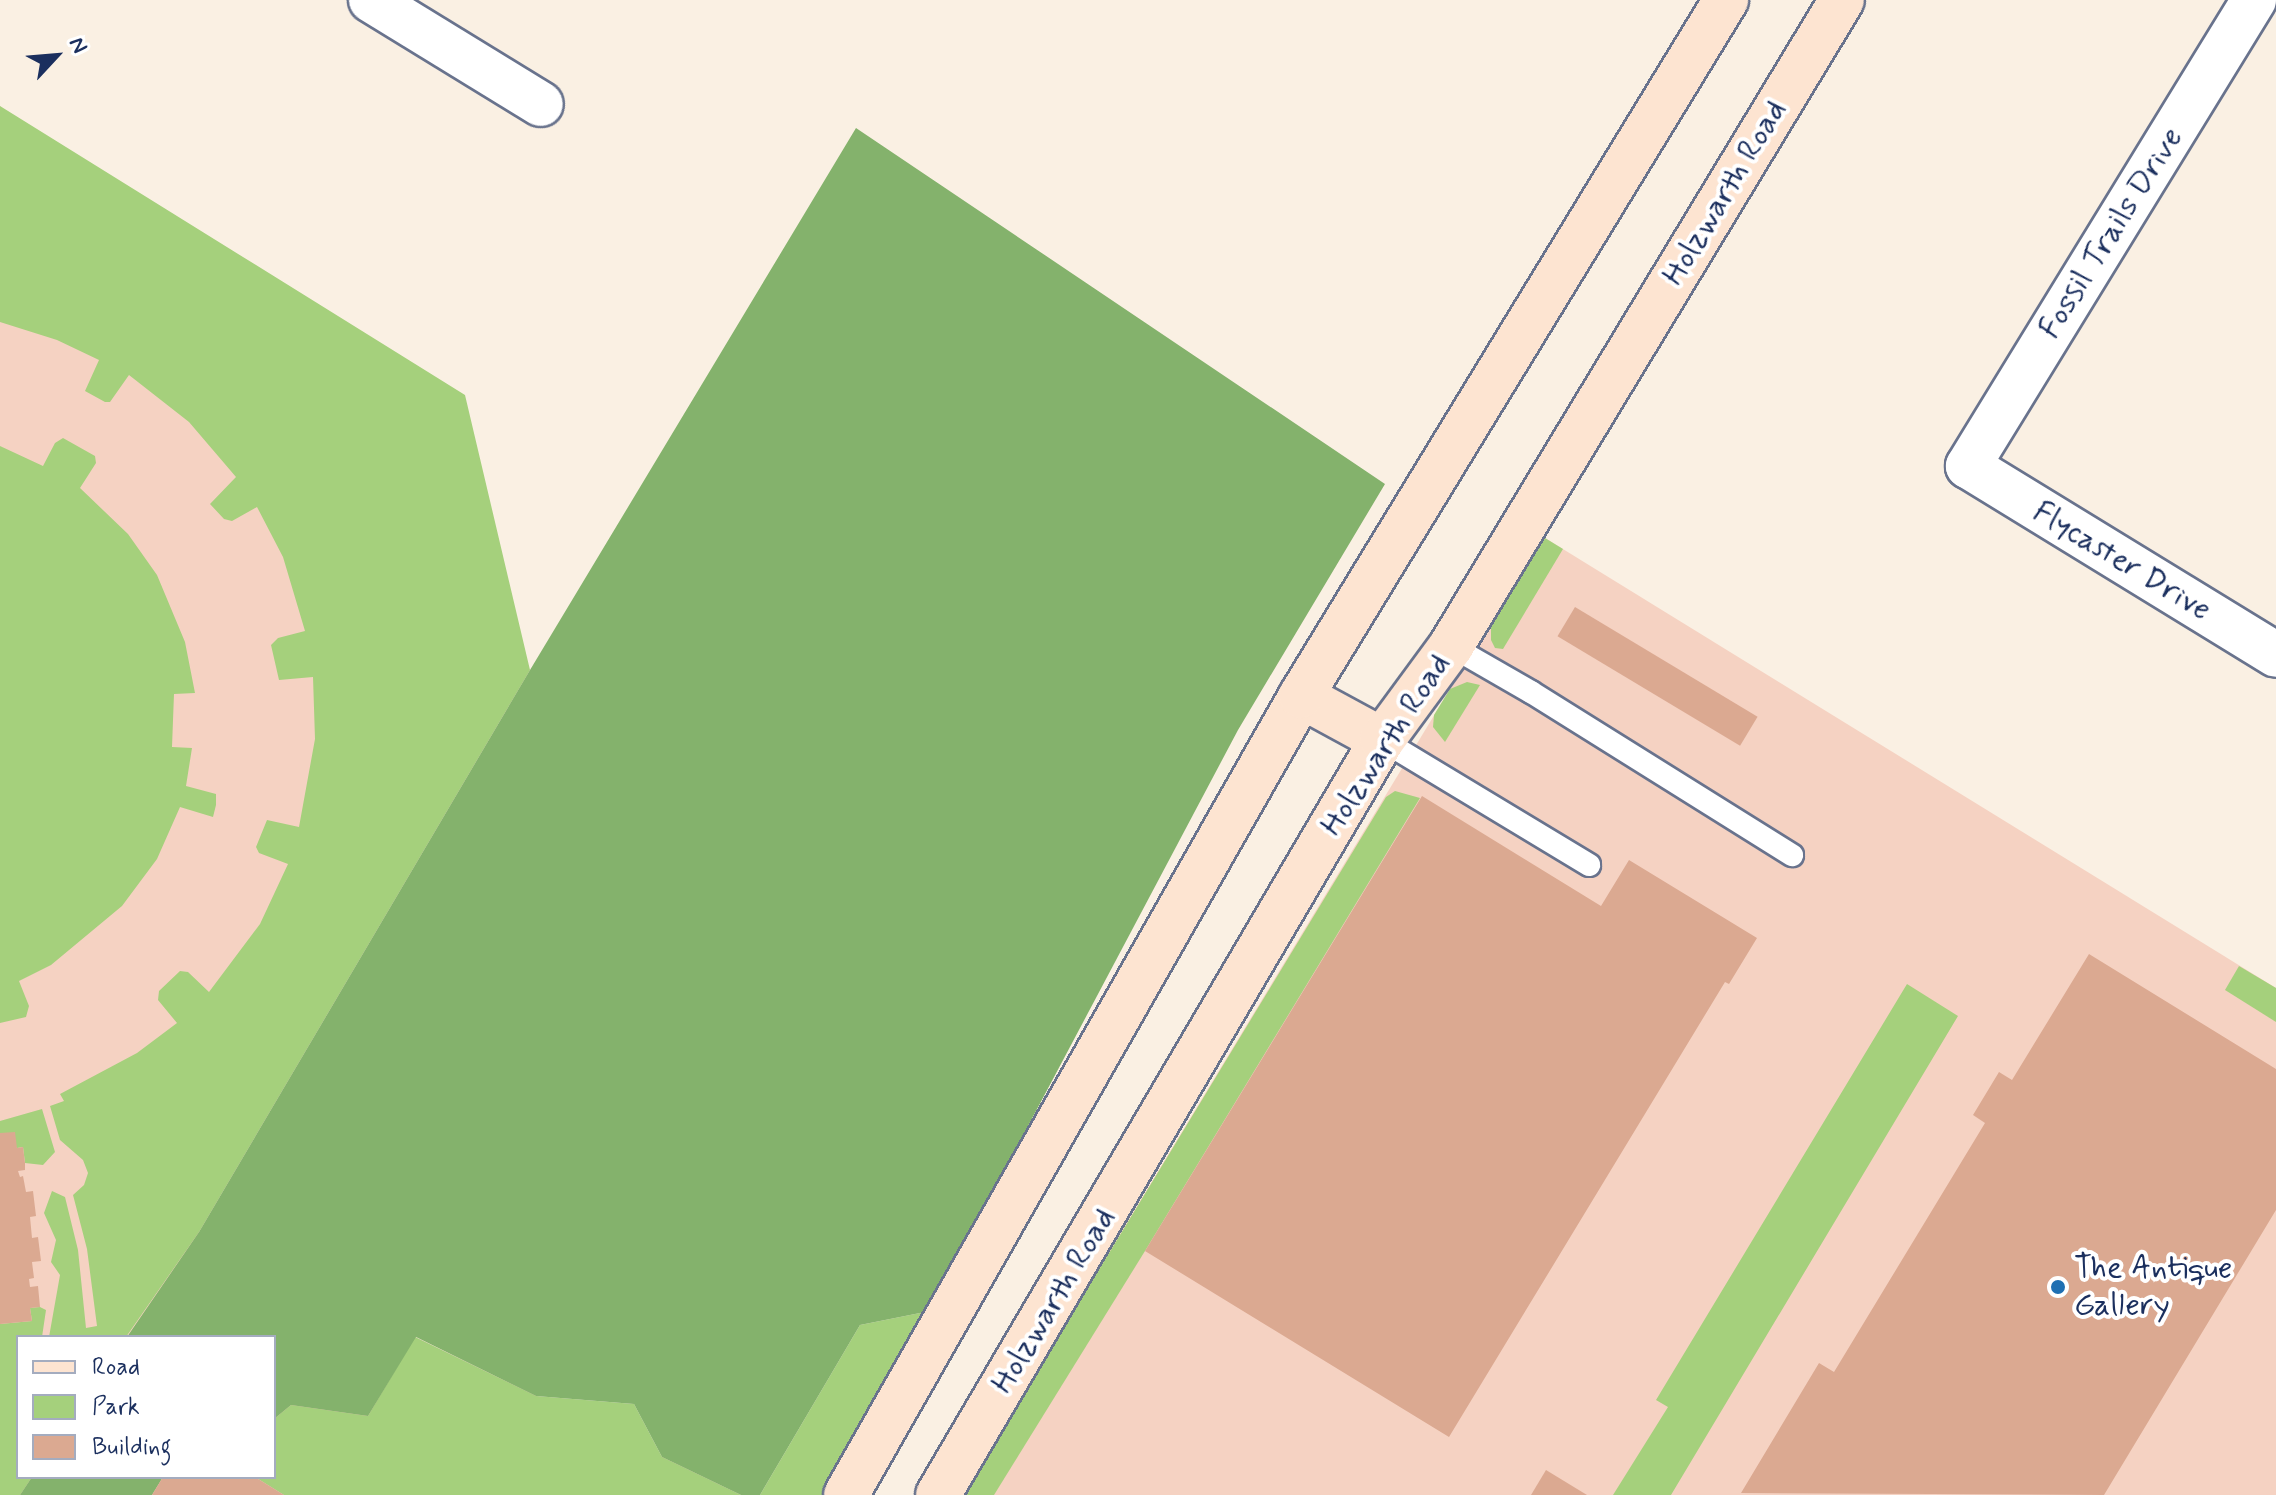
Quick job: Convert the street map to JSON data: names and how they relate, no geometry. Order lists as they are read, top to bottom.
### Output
{
  "streets": {
    "main road": ["Holzwarth Road"],
    "street": ["Fossil Trails Drive", "Flycaster Drive"]
  },
  "crossings": [
    ["Fossil Trails Drive", "Flycaster Drive"]
  ],
  "places": ["The Antique Gallery"],
  "legend": ["Road", "Park", "Building"],
  "north": "top right"
}
